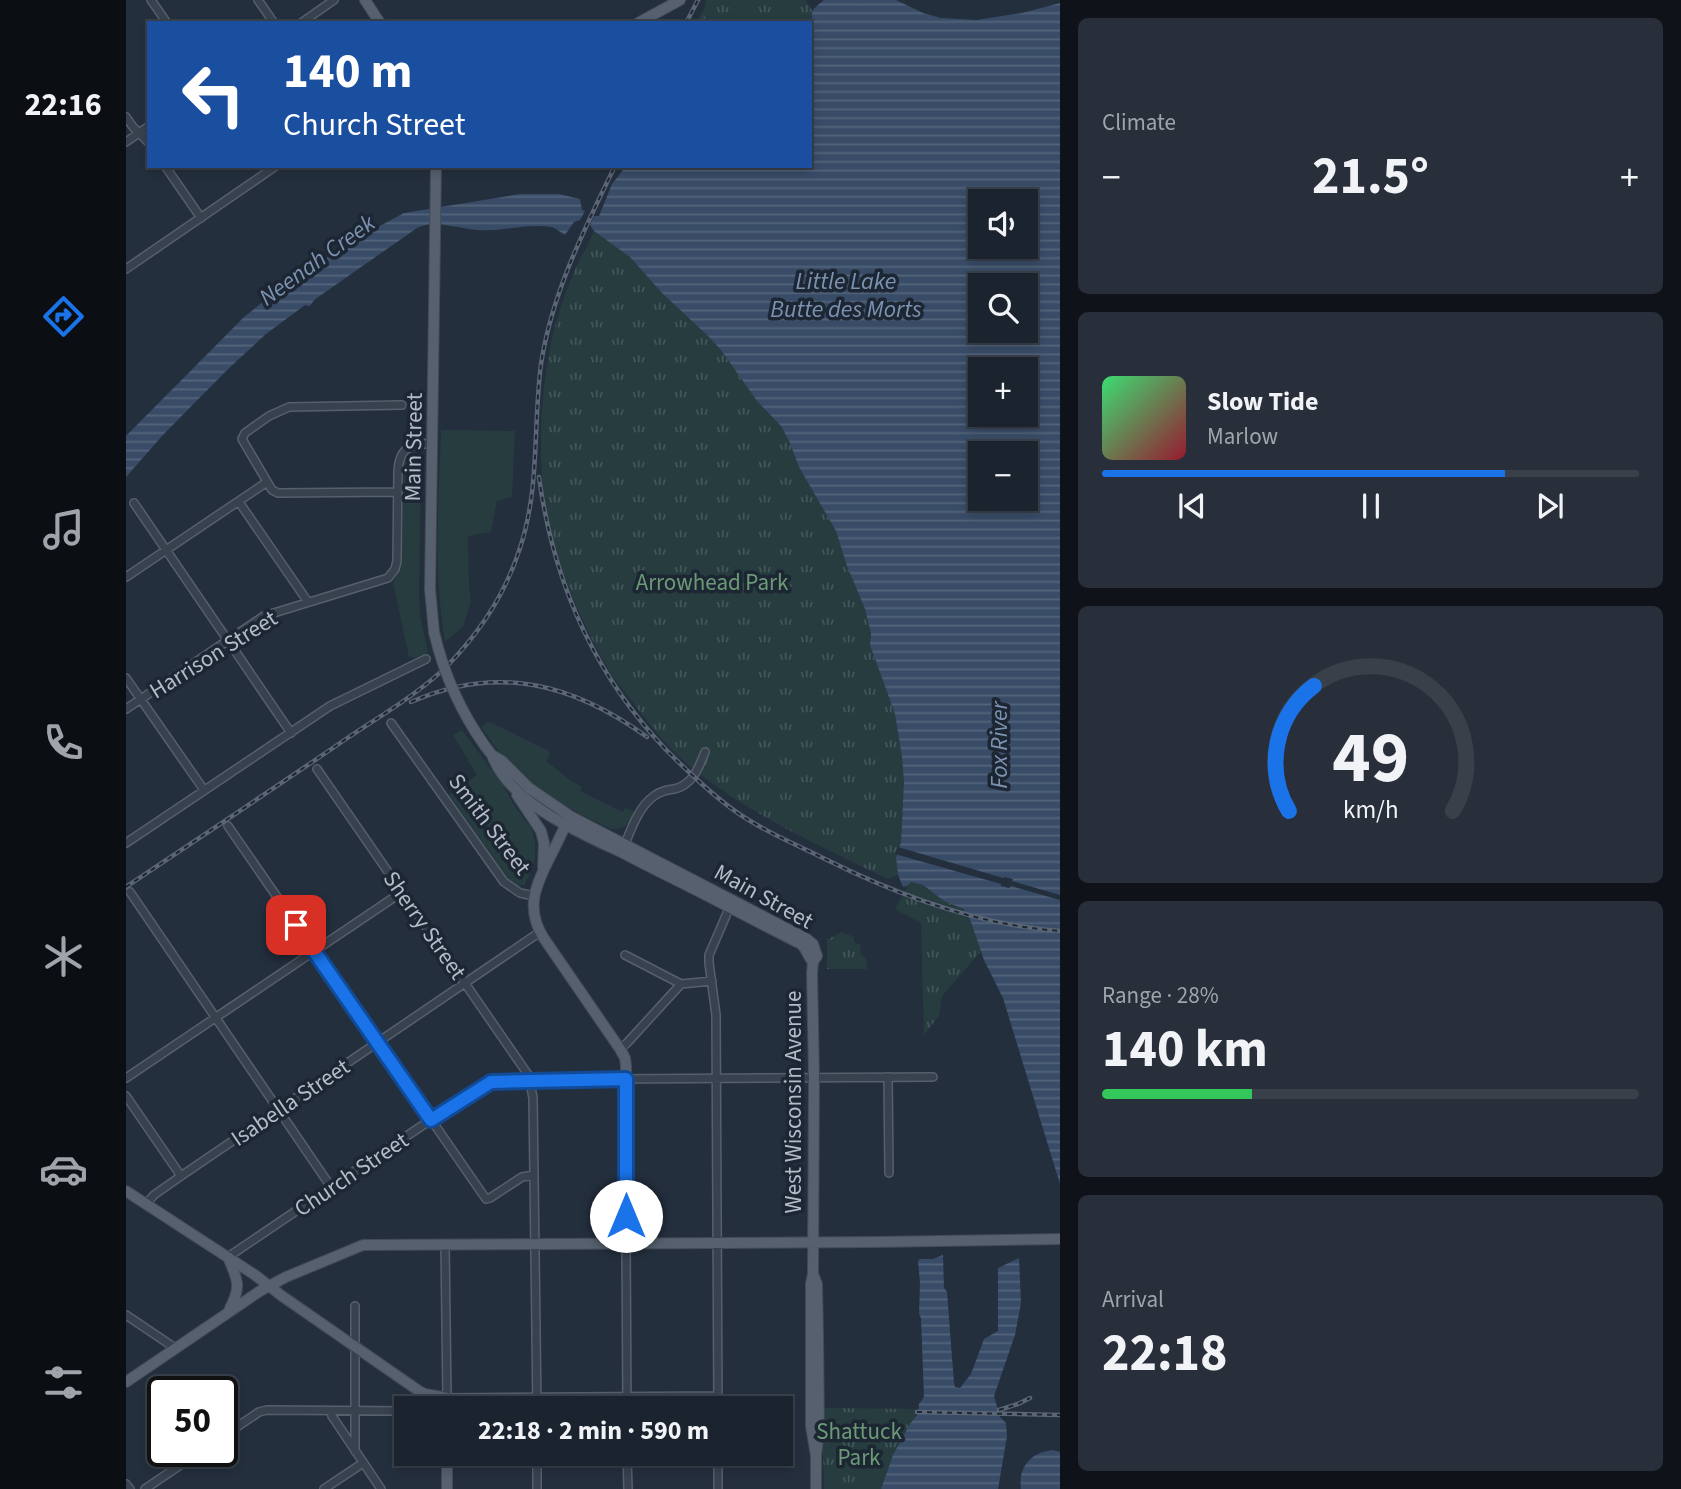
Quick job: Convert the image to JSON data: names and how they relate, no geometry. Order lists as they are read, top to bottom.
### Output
{
  "streets": {
    "main road": ["Main Street", "Smith Street", "West Wisconsin Avenue"],
    "street": [
      "Harrison Street",
      "Sherry Street",
      "Isabella Street",
      "Church Street"
    ]
  },
  "crossings": [
    ["Main Street", "Harrison Street"],
    ["Main Street", "West Wisconsin Avenue"],
    ["Smith Street", "Isabella Street"],
    ["Sherry Street", "Isabella Street"],
    ["Sherry Street", "Church Street"],
    ["West Wisconsin Avenue", "Church Street"]
  ],
  "water": ["Neenah Creek", "Little Lake Butte des Morts", "Fox River"],
  "parks": ["Arrowhead Park", "Shattuck Park"],
  "page": {
    "tabs": "22:16",
    "tile": [
      "Climate",
      ["Range · 28%", "140 km"],
      ["Arrival", "22:18"]
    ],
    "turn": ["140 m", "Church Street"],
    "heat": ["−", "21.5°", "+"],
    "map_buttons": ["+", "−"],
    "song": ["Slow Tide", "Marlow"],
    "limit": "50",
    "trip": "22:18 · 2 min · 590 m",
    "gauge": ["49", "km/h"]
  }
}
